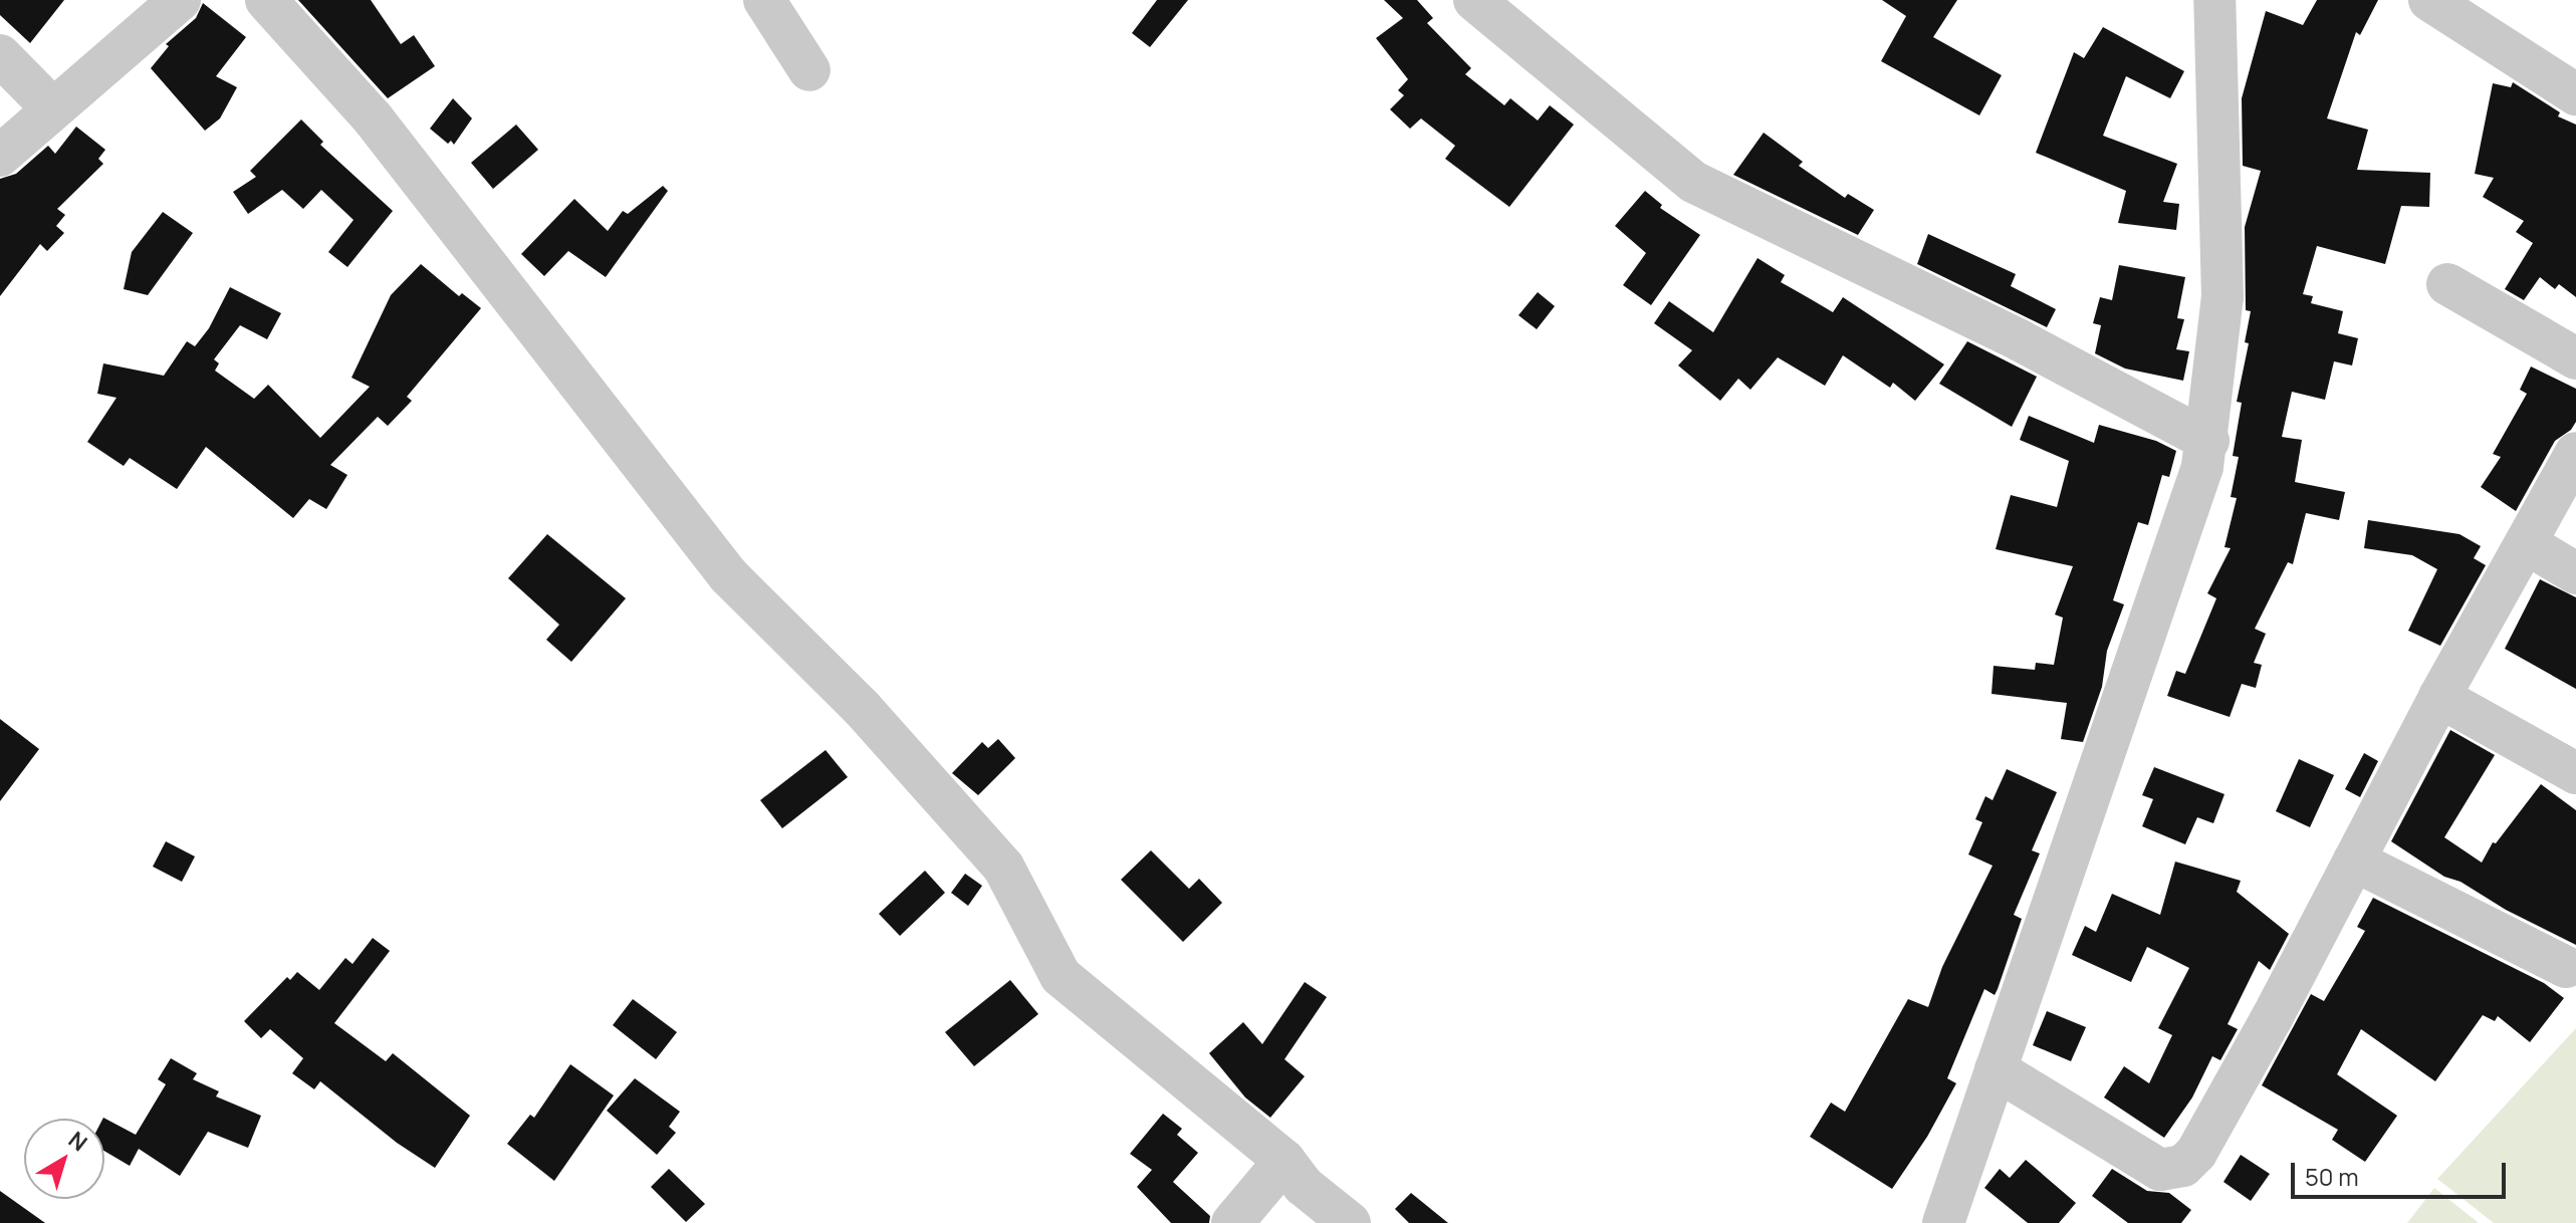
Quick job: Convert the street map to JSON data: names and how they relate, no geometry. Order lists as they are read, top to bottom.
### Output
{
  "scale_bar": "50 m",
  "north": "top right"
}
